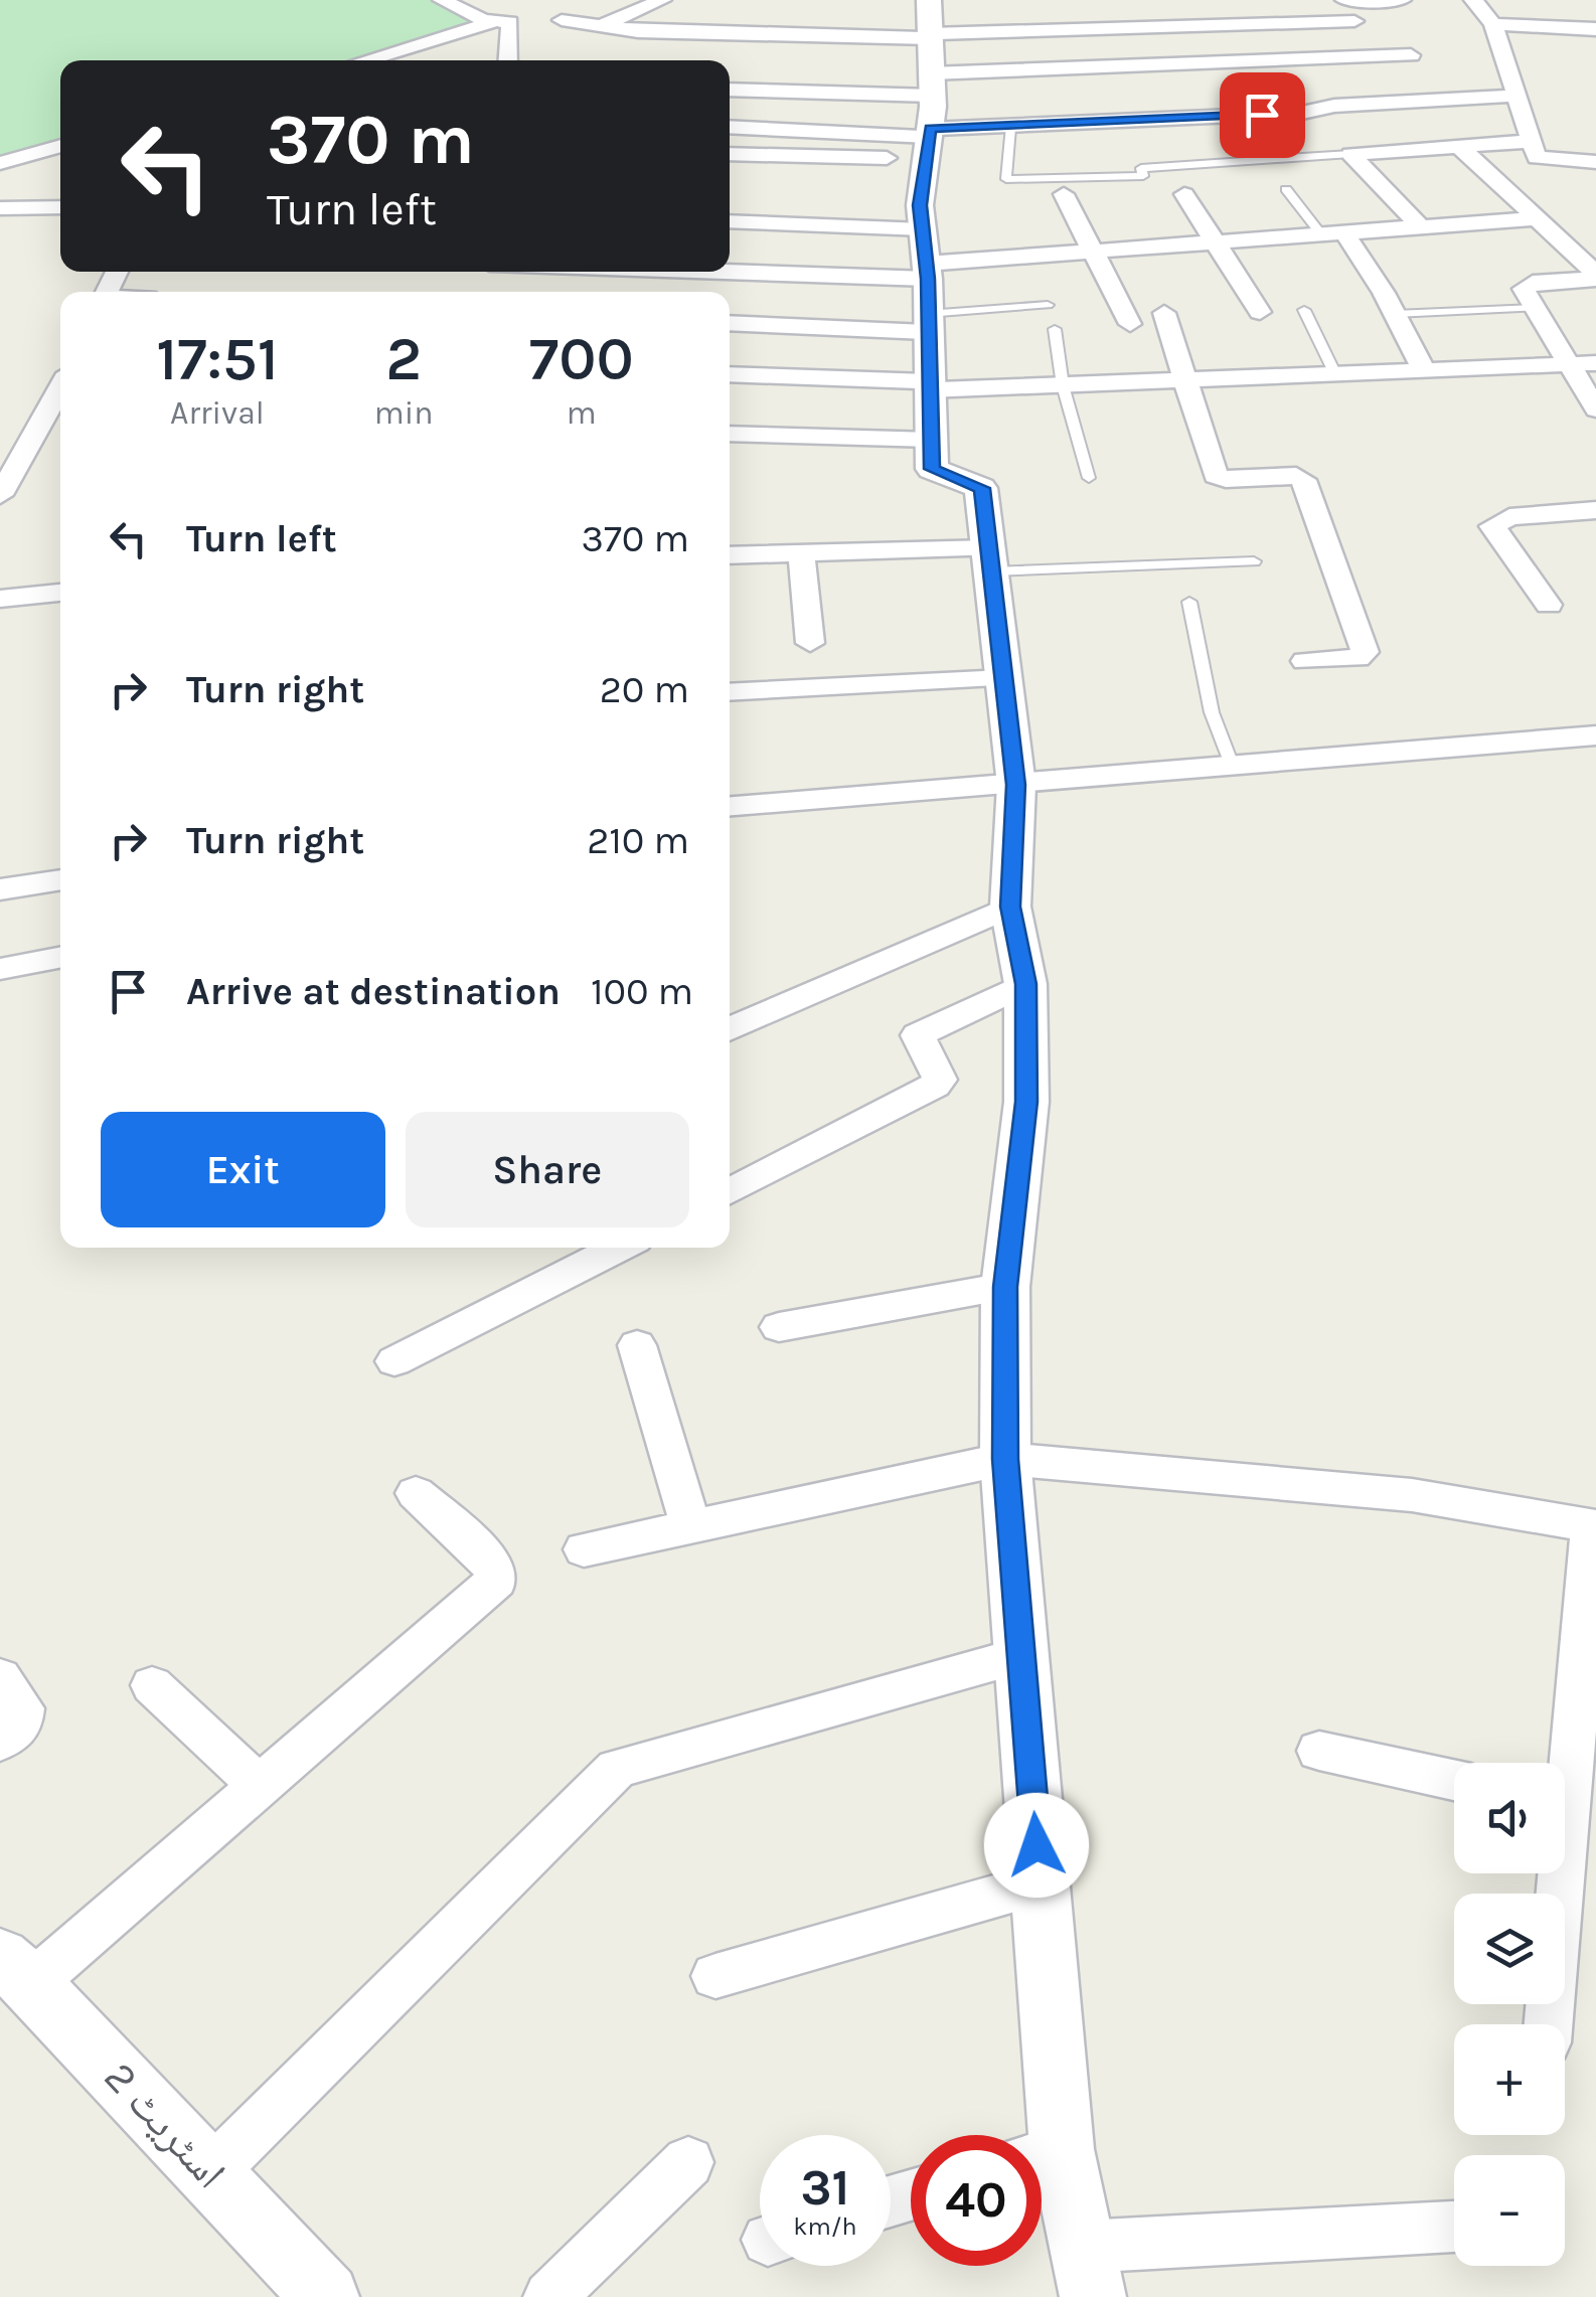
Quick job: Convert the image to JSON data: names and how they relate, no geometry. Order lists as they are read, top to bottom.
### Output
{
  "streets": {
    "street": ["اسٹریٹ 2"]
  },
  "page": {
    "turn": ["370 m", "Turn left"],
    "eta": [
      "17:51",
      "Arrival",
      "2",
      "min",
      "700",
      "m"
    ],
    "list": [
      {
        "name": "Turn left",
        "value": "370 m"
      },
      {
        "name": "Turn right",
        "value": "20 m"
      },
      {
        "name": "Turn right",
        "value": "210 m"
      },
      {
        "name": "Arrive at destination",
        "value": "100 m"
      }
    ],
    "buttons": ["Exit", "Share"],
    "map_buttons": ["+", "−"],
    "speed": "31 km/h",
    "limit": "40"
  }
}
